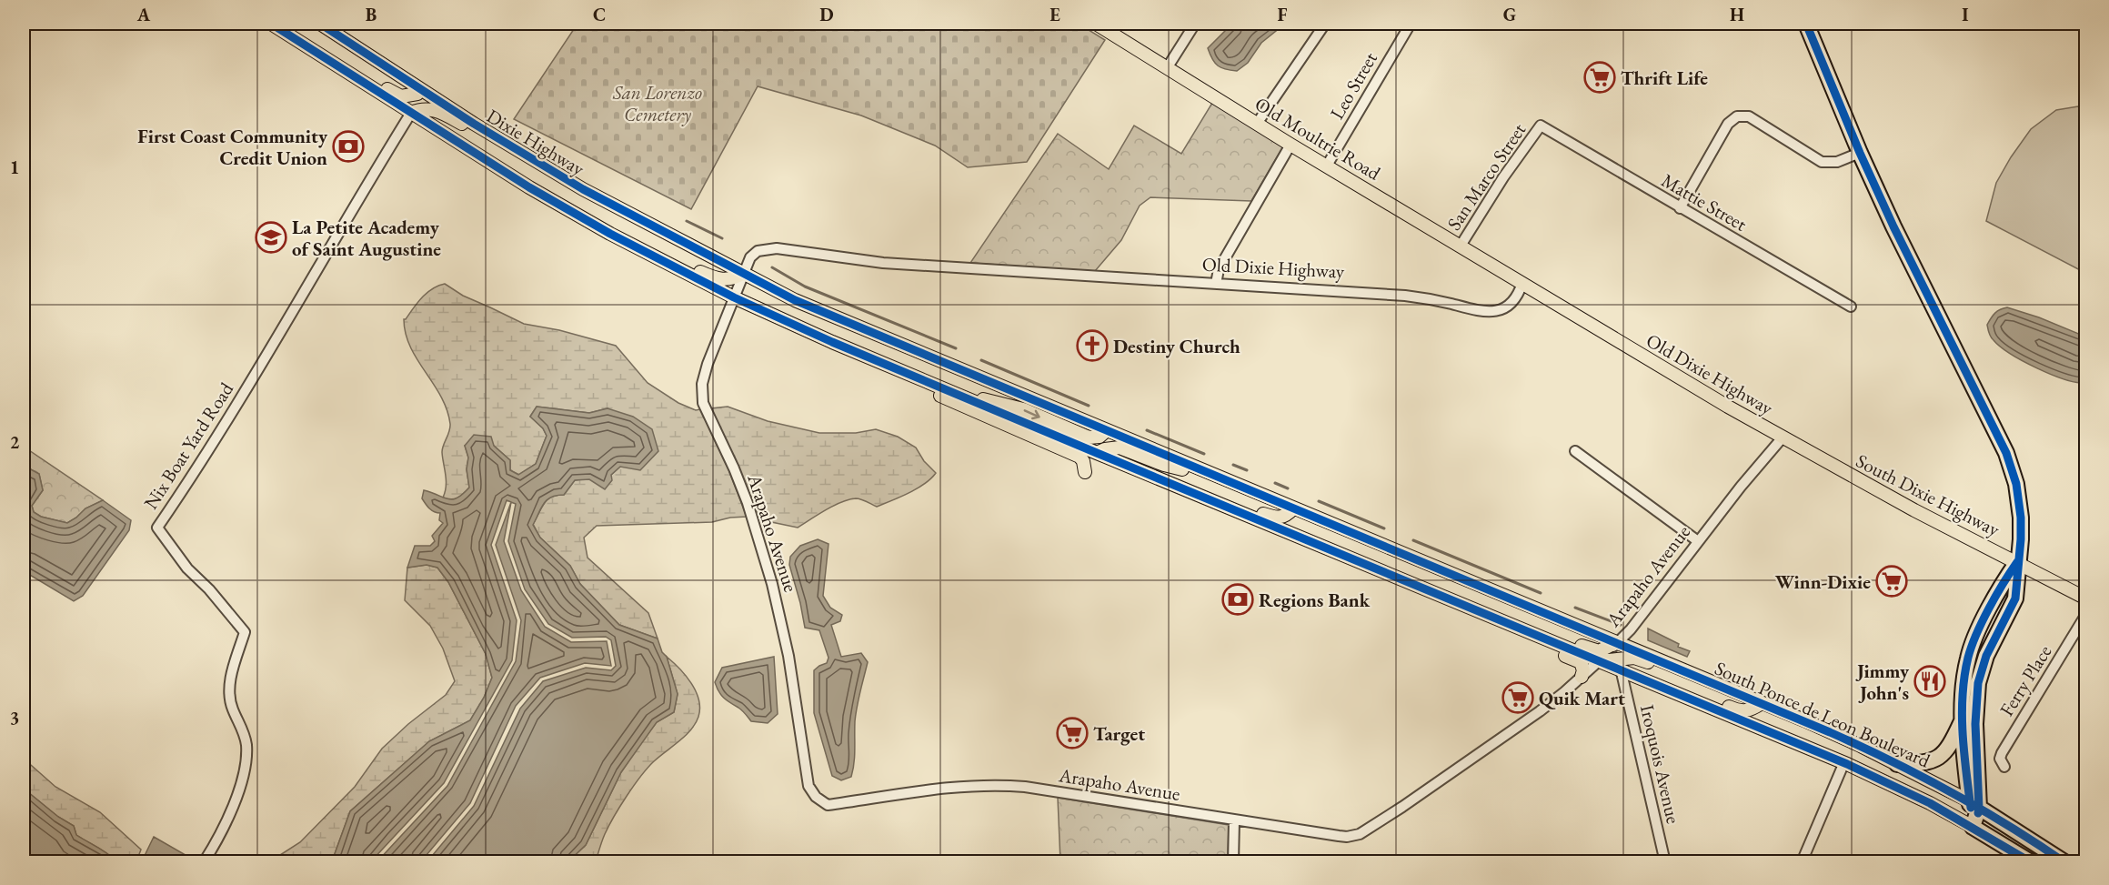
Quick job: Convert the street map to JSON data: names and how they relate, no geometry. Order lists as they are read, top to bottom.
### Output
{
  "streets": {
    "highway": ["South Ponce de Leon Boulevard"],
    "main road": [
      "Old Moultrie Road",
      "Dixie Highway",
      "Old Dixie Highway",
      "South Dixie Highway"
    ],
    "street": [
      "Leo Street",
      "San Marco Street",
      "Mattie Street",
      "Nix Boat Yard Road",
      "Arapaho Avenue",
      "Ferry Place",
      "Iroquois Avenue"
    ]
  },
  "crossings": [
    ["Leo Street", "Old Moultrie Road"],
    ["Old Moultrie Road", "San Marco Street"],
    ["Old Moultrie Road", "Old Dixie Highway"],
    ["Dixie Highway", "Old Dixie Highway"],
    ["Dixie Highway", "South Ponce de Leon Boulevard"],
    ["San Marco Street", "Mattie Street"],
    ["Old Dixie Highway", "South Dixie Highway"],
    ["Old Dixie Highway", "Arapaho Avenue"],
    ["South Dixie Highway", "Arapaho Avenue"],
    ["Arapaho Avenue", "South Ponce de Leon Boulevard"],
    ["Arapaho Avenue", "Iroquois Avenue"],
    ["South Ponce de Leon Boulevard", "Iroquois Avenue"]
  ],
  "parks": ["San Lorenzo Cemetery"],
  "places": {
    "supermarket": [
      "Thrift Life",
      "Winn-Dixie",
      "Quik Mart",
      "Target"
    ],
    "bank": ["First Coast Community Credit Union", "Regions Bank"],
    "school or university": ["La Petite Academy of Saint Augustine"],
    "church": ["Destiny Church"],
    "restaurant": ["Jimmy John's"]
  },
  "grid": {
    "columns": [
      "A",
      "B",
      "C",
      "D",
      "E",
      "F",
      "G",
      "H",
      "I"
    ],
    "rows": ["1", "2", "3"]
  }
}
